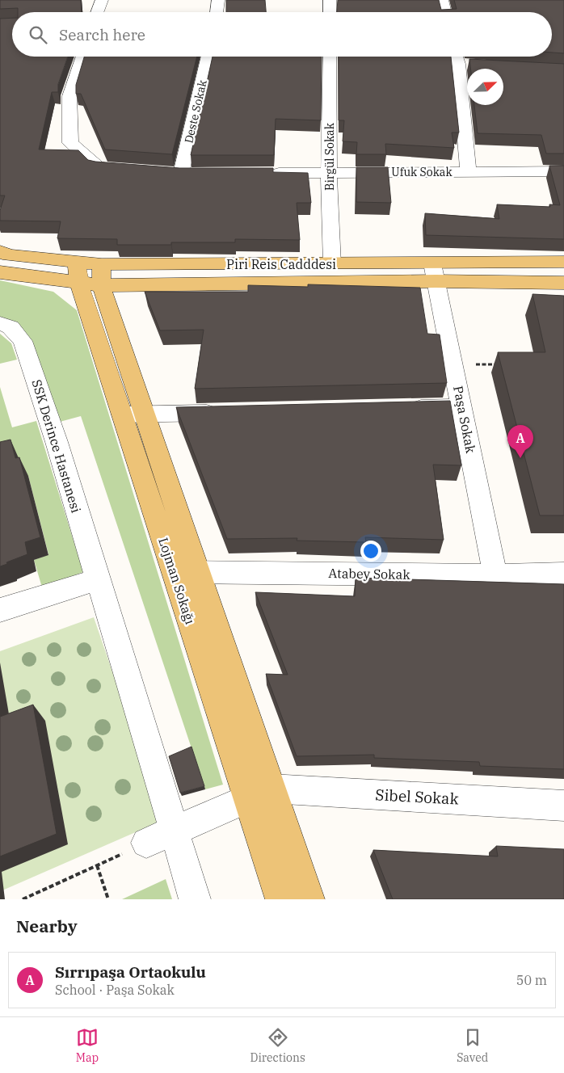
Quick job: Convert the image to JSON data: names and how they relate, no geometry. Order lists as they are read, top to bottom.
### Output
{
  "streets": {
    "main road": ["Piri Reis Cadddesi", "Lojman Sokağı"],
    "street": [
      "Deste Sokak",
      "Birgül Sokak",
      "Ufuk Sokak",
      "Paşa Sokak",
      "SSK Derince Hastanesi",
      "Atabey Sokak",
      "Sibel Sokak"
    ]
  },
  "crossings": [
    ["Birgül Sokak", "Ufuk Sokak"],
    ["Birgül Sokak", "Piri Reis Cadddesi"],
    ["Piri Reis Cadddesi", "Paşa Sokak"],
    ["Piri Reis Cadddesi", "Lojman Sokağı"],
    ["Paşa Sokak", "Atabey Sokak"],
    ["Atabey Sokak", "Lojman Sokağı"],
    ["Lojman Sokağı", "Sibel Sokak"]
  ],
  "north": "top right",
  "page": {
    "search": "Search here",
    "pins": "A",
    "heading": "Nearby",
    "list": [
      {
        "mark": "A",
        "name": "Sırrıpaşa Ortaokulu",
        "note": "School · Paşa Sokak",
        "value": "50 m"
      }
    ],
    "nav": ["Map", "Directions", "Saved"]
  }
}
